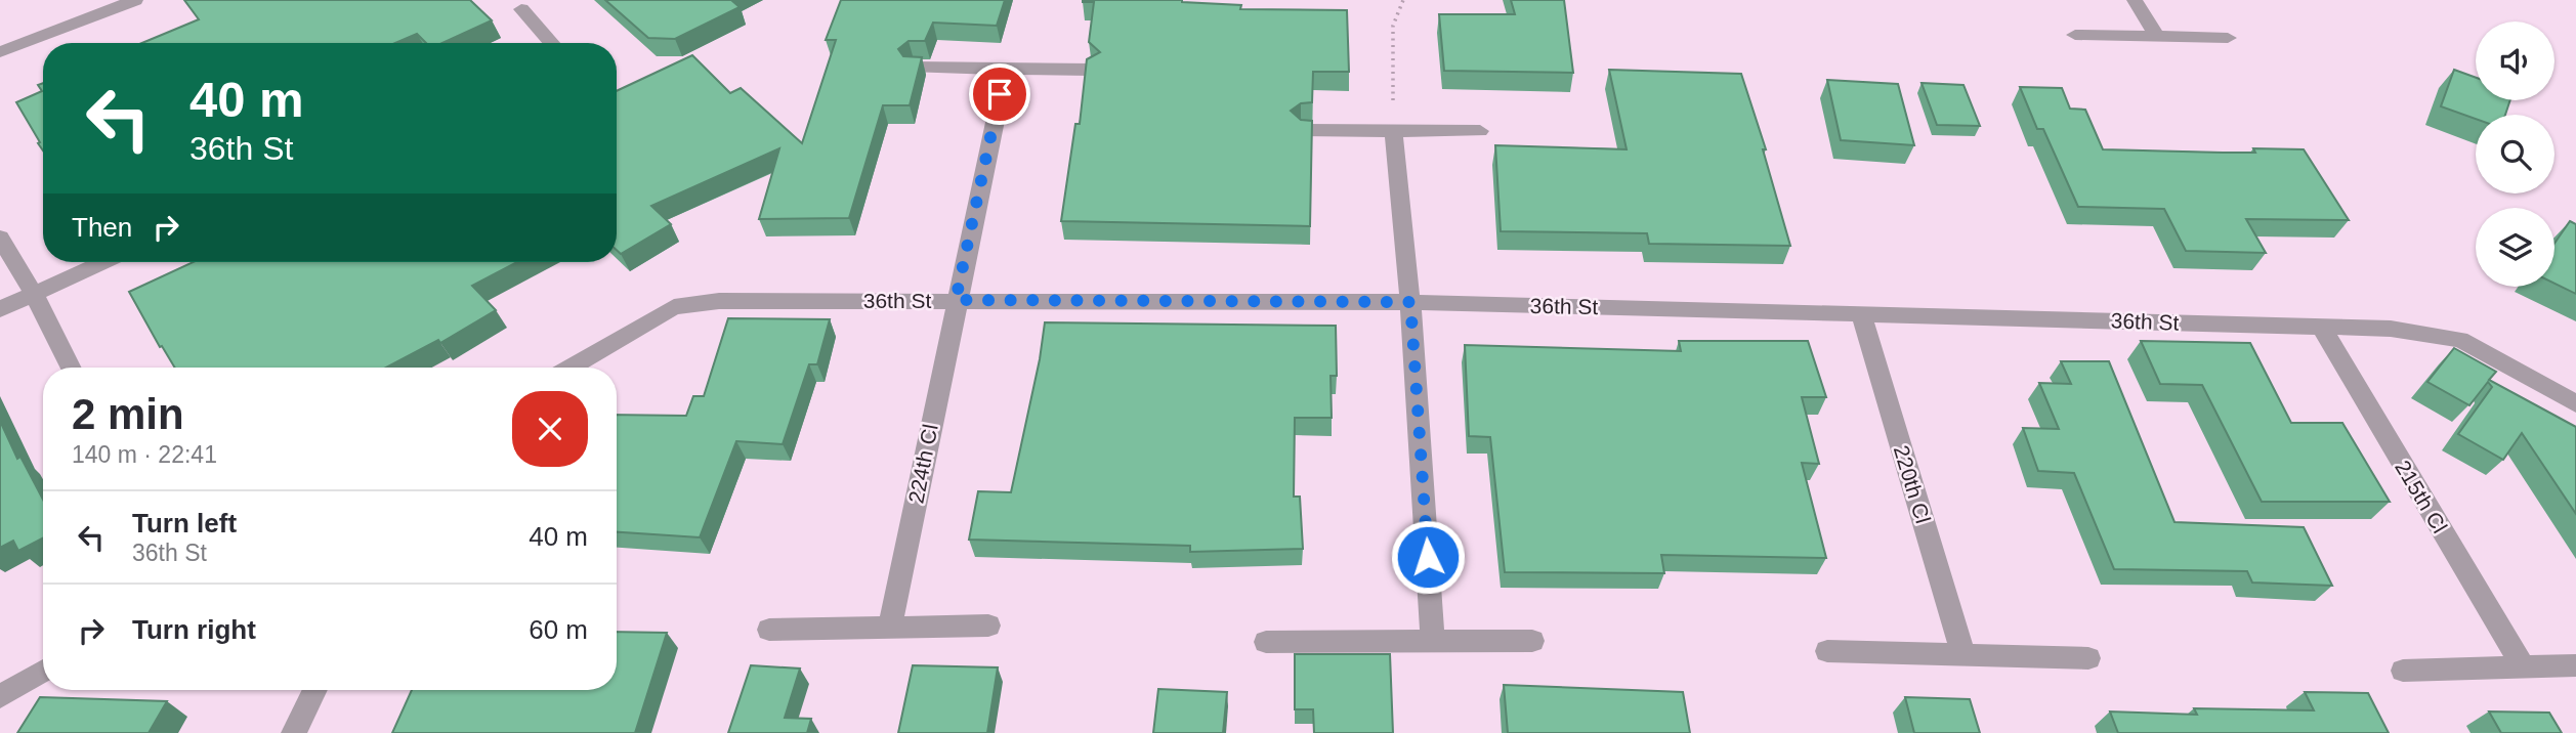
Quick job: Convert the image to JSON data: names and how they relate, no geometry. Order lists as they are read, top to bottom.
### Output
{
  "streets": {
    "street": [
      "36th St",
      "224th Cl",
      "220th Cl",
      "215th Cl"
    ]
  },
  "crossings": [
    ["36th St", "224th Cl"],
    ["36th St", "220th Cl"],
    ["36th St", "215th Cl"]
  ],
  "page": {
    "turn": ["40 m", "36th St"],
    "then": "Then",
    "heading": ["2 min", "140 m · 22:41"],
    "list": [
      {
        "name": "Turn left",
        "note": "36th St",
        "value": "40 m"
      },
      {
        "name": "Turn right",
        "value": "60 m"
      }
    ]
  }
}
